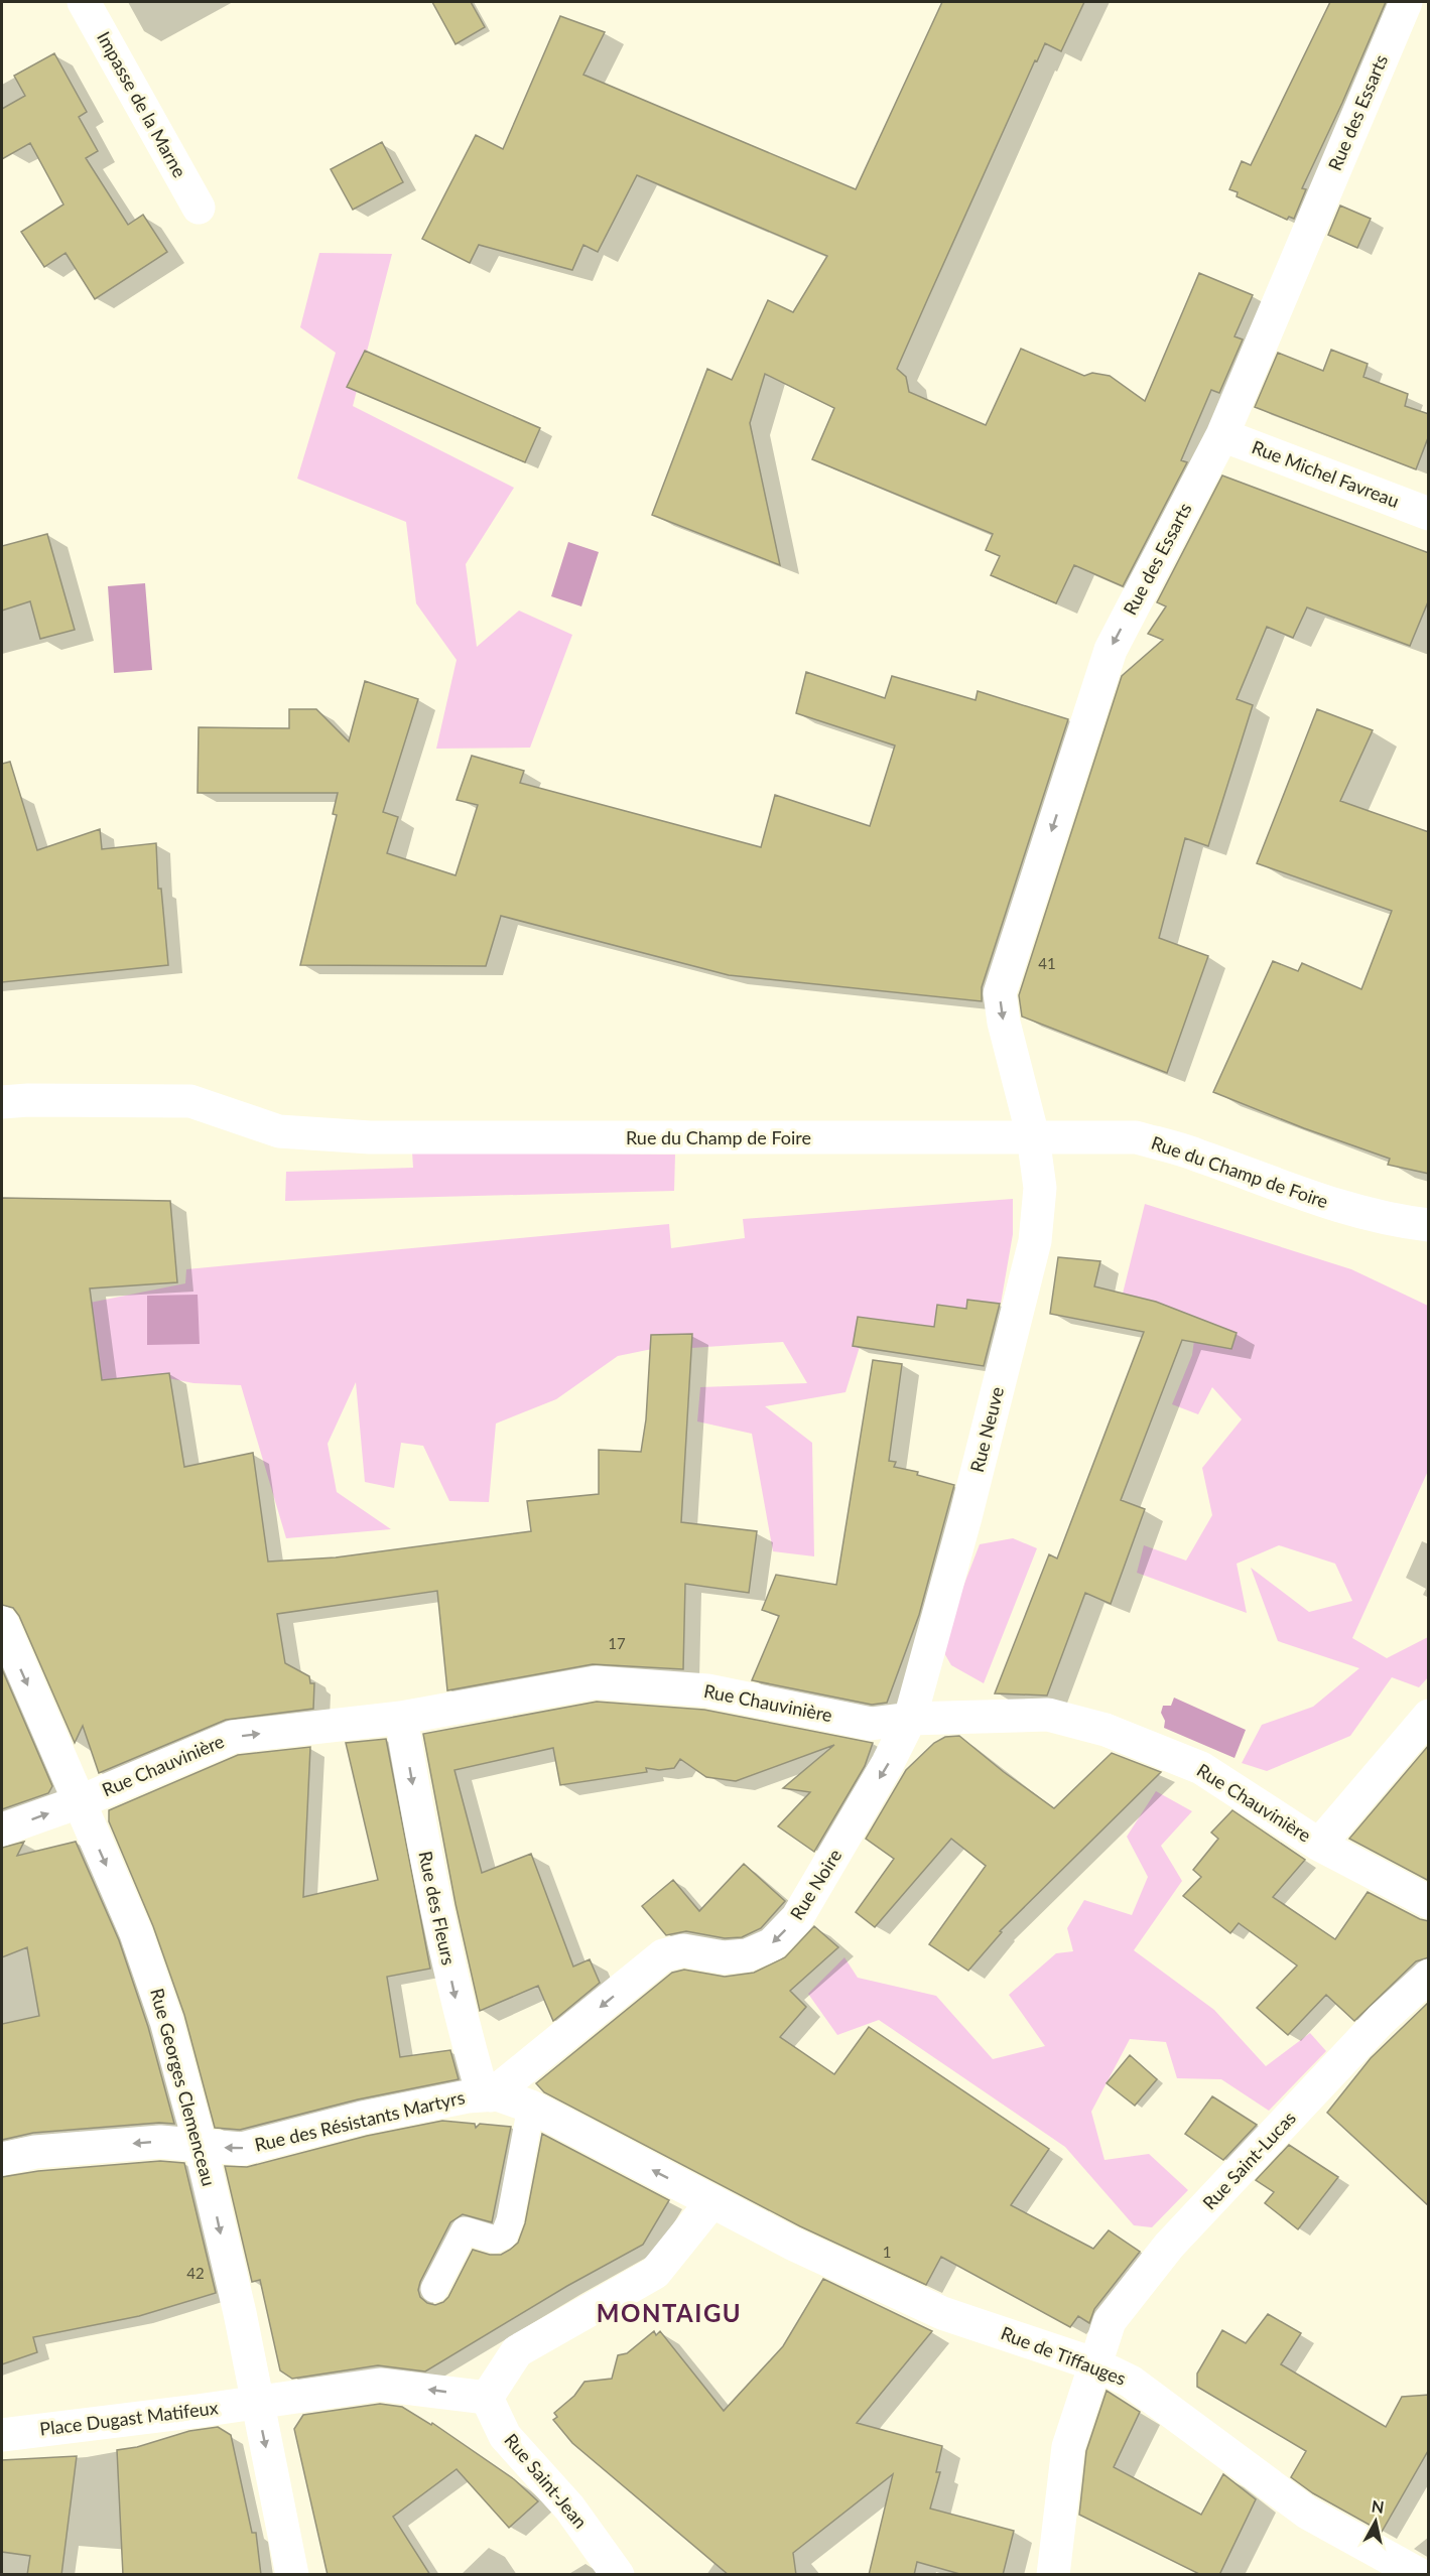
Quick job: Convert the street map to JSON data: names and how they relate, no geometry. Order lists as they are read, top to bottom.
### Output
{
  "streets": {
    "street": [
      "Impasse de la Marne",
      "Rue des Essarts",
      "Rue Michel Favreau",
      "Rue du Champ de Foire",
      "Rue Neuve",
      "Rue Chauvinière",
      "Rue Noire",
      "Rue des Fleurs",
      "Rue Georges Clemenceau",
      "Rue des Résistants Martyrs",
      "Rue Saint-Lucas",
      "Rue de Tiffauges",
      "Place Dugast Matifeux",
      "Rue Saint-Jean"
    ]
  },
  "crossings": [
    ["Rue des Essarts", "Rue Michel Favreau"],
    ["Rue des Essarts", "Rue du Champ de Foire"],
    ["Rue des Essarts", "Rue Neuve"],
    ["Rue du Champ de Foire", "Rue Neuve"],
    ["Rue Neuve", "Rue Chauvinière"],
    ["Rue Neuve", "Rue Noire"],
    ["Rue Chauvinière", "Rue Noire"],
    ["Rue Chauvinière", "Rue des Fleurs"],
    ["Rue Chauvinière", "Rue Georges Clemenceau"],
    ["Rue Noire", "Rue des Fleurs"],
    ["Rue Noire", "Rue des Résistants Martyrs"],
    ["Rue des Fleurs", "Rue des Résistants Martyrs"],
    ["Rue Georges Clemenceau", "Rue des Résistants Martyrs"],
    ["Rue Georges Clemenceau", "Place Dugast Matifeux"],
    ["Rue des Résistants Martyrs", "Rue de Tiffauges"],
    ["Rue Saint-Lucas", "Rue de Tiffauges"]
  ],
  "one_way": [
    "Rue des Essarts",
    "Rue Noire",
    "Rue des Fleurs",
    "Rue Georges Clemenceau"
  ],
  "districts": ["MONTAIGU"],
  "house_numbers": [
    "41",
    "17",
    "1",
    "42"
  ],
  "north": "top"
}
